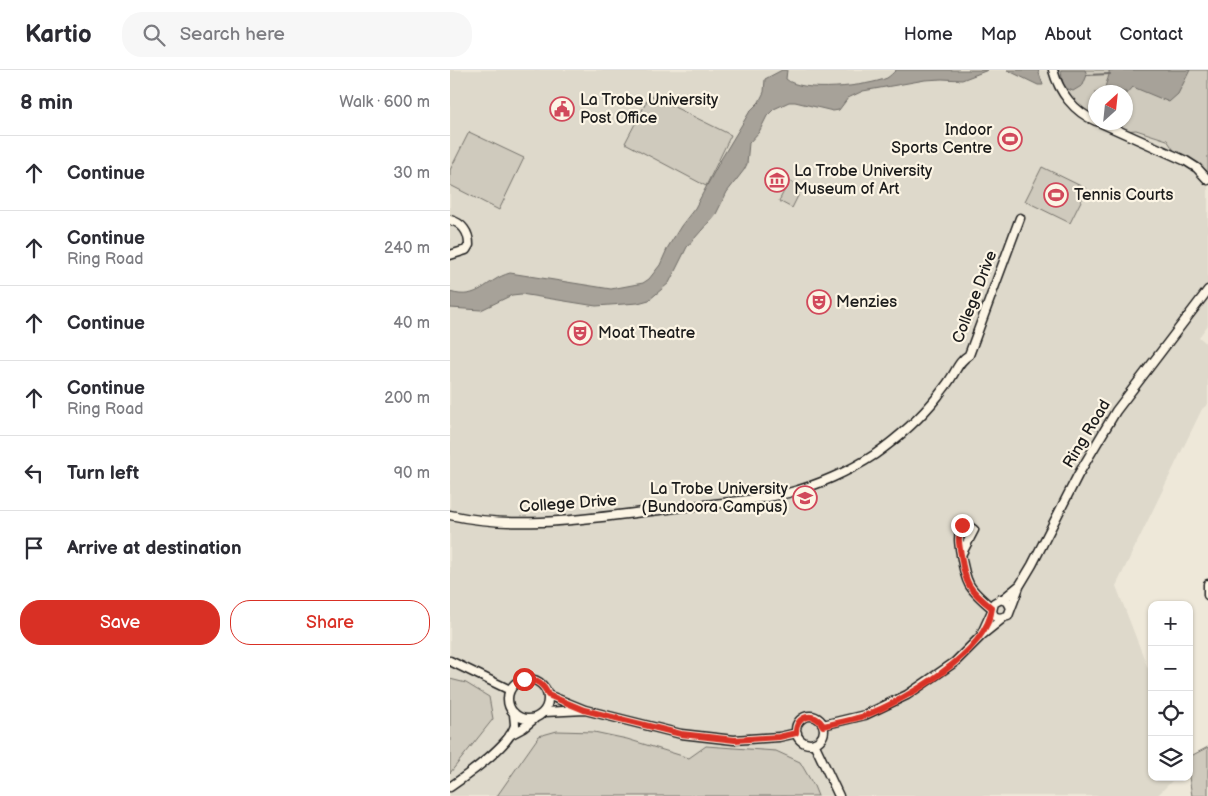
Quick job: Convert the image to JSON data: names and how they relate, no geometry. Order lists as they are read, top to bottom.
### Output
{
  "streets": {
    "street": ["College Drive", "Ring Road"]
  },
  "places": {
    "public building": ["La Trobe University Post Office"],
    "sports": ["Indoor Sports Centre", "Tennis Courts"],
    "museum": ["La Trobe University Museum of Art"],
    "theatre": ["Menzies", "Moat Theatre"],
    "school or university": ["La Trobe University (Bundoora Campus)"]
  },
  "north": "top right",
  "page": {
    "header": "Kartio",
    "search": "Search here",
    "nav": [
      "Home",
      "Map",
      "About",
      "Contact"
    ],
    "heading": ["8 min", "Walk · 600 m"],
    "list": [
      ["Continue", "30 m"],
      ["Continue", "Ring Road", "240 m"],
      ["Continue", "40 m"],
      ["Continue", "Ring Road", "200 m"],
      ["Turn left", "90 m"],
      "Arrive at destination"
    ],
    "buttons": ["Save", "Share"],
    "map_buttons": ["+", "−"]
  }
}
